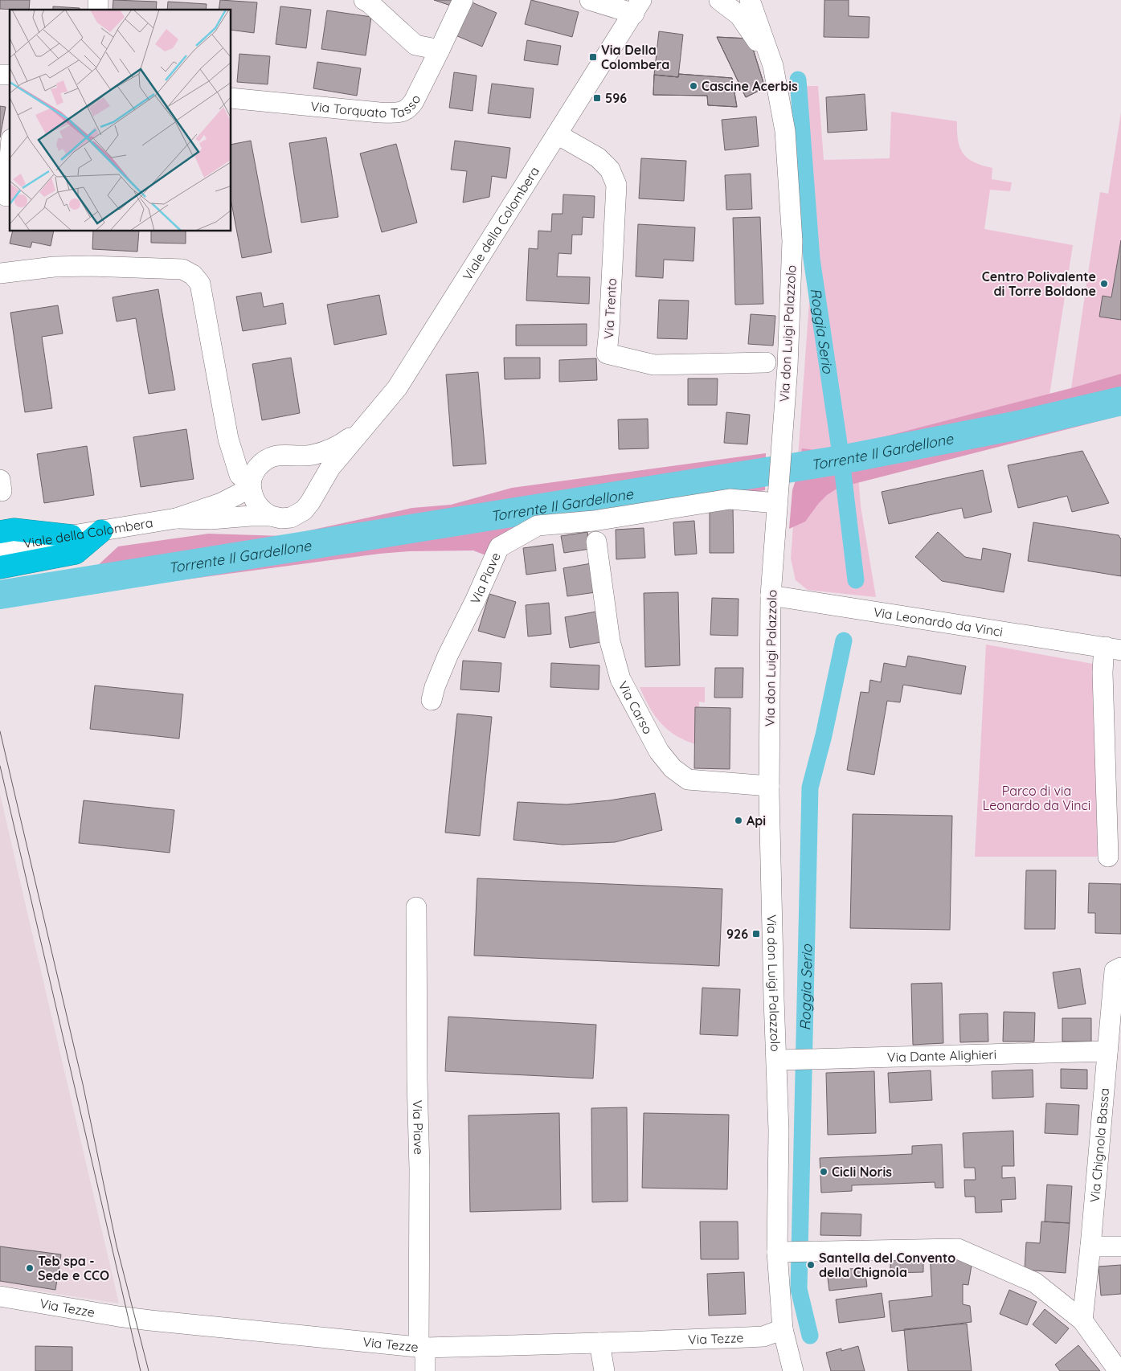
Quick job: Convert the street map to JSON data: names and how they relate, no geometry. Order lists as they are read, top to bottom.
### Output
{
  "streets": {
    "street": [
      "Via Torquato Tasso",
      "Viale della Colombera",
      "Via Trento",
      "Via don Luigi Palazzolo",
      "Via Piave",
      "Via Leonardo da Vinci",
      "Via Carso",
      "Via Dante Alighieri",
      "Via Chignola Bassa",
      "Via Tezze"
    ]
  },
  "crossings": [
    ["Viale della Colombera", "Via Trento"],
    ["Via don Luigi Palazzolo", "Via Piave"],
    ["Via don Luigi Palazzolo", "Via Leonardo da Vinci"],
    ["Via don Luigi Palazzolo", "Via Carso"],
    ["Via don Luigi Palazzolo", "Via Dante Alighieri"],
    ["Via don Luigi Palazzolo", "Via Tezze"],
    ["Via Piave", "Via Tezze"],
    ["Via Dante Alighieri", "Via Chignola Bassa"]
  ],
  "water": ["Roggia Serio", "Torrente Il Gardellone"],
  "parks": ["Parco di via Leonardo da Vinci"],
  "places": {
    "transit": ["Via Della Colombera", "596", "926"],
    "other": [
      "Cascine Acerbis",
      "Centro Polivalente di Torre Boldone",
      "Api",
      "Cicli Noris",
      "Santella del Convento della Chignola",
      "Teb spa - Sede e CCO"
    ]
  }
}
